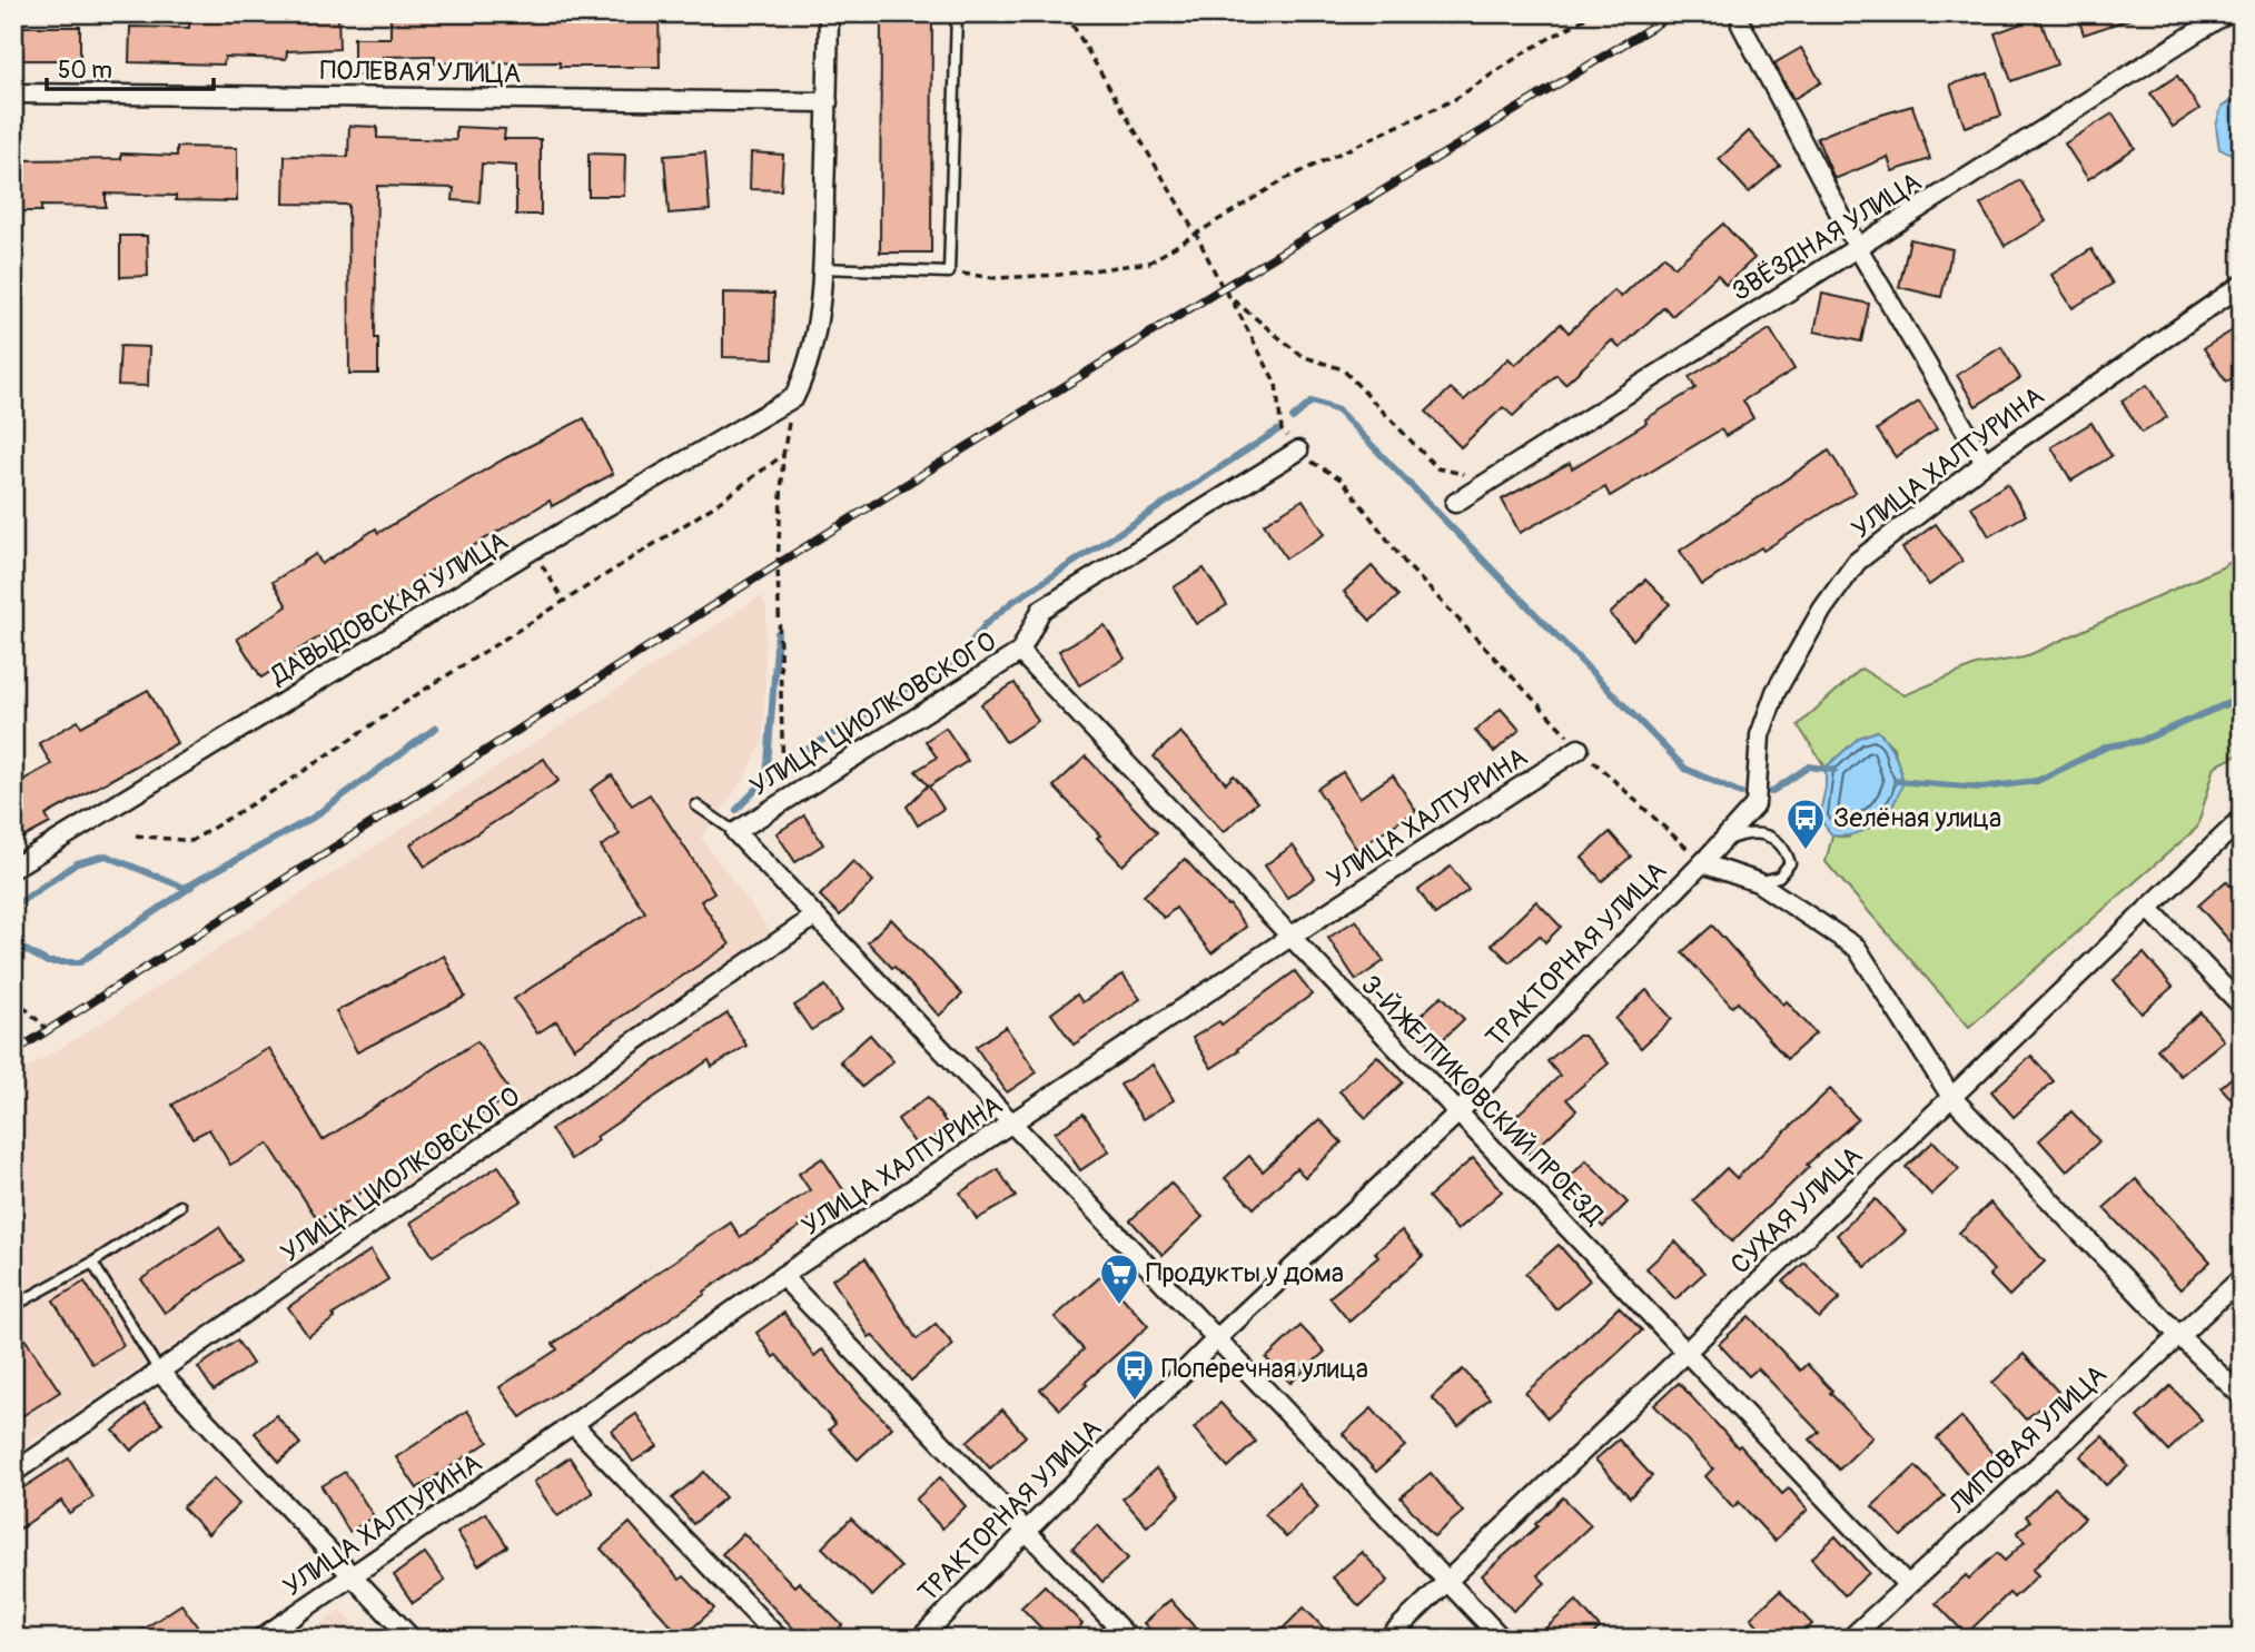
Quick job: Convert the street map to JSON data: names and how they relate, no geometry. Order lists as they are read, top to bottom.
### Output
{
  "streets": {
    "street": [
      "ПОЛЕВАЯ УЛИЦА",
      "ЗВЁЗДНАЯ УЛИЦА",
      "УЛИЦА ХАЛТУРИНА",
      "ДАВЫДОВСКАЯ УЛИЦА",
      "УЛИЦА ЦИОЛКОВСКОГО",
      "ТРАКТОРНАЯ УЛИЦА",
      "3-Й ЖЕЛТИКОВСКИЙ ПРОЕЗД",
      "СУХАЯ УЛИЦА",
      "ЛИПОВАЯ УЛИЦА"
    ]
  },
  "crossings": [
    ["УЛИЦА ХАЛТУРИНА", "ТРАКТОРНАЯ УЛИЦА"],
    ["УЛИЦА ХАЛТУРИНА", "3-Й ЖЕЛТИКОВСКИЙ ПРОЕЗД"],
    ["УЛИЦА ЦИОЛКОВСКОГО", "3-Й ЖЕЛТИКОВСКИЙ ПРОЕЗД"],
    ["ТРАКТОРНАЯ УЛИЦА", "3-Й ЖЕЛТИКОВСКИЙ ПРОЕЗД"],
    ["3-Й ЖЕЛТИКОВСКИЙ ПРОЕЗД", "СУХАЯ УЛИЦА"],
    ["3-Й ЖЕЛТИКОВСКИЙ ПРОЕЗД", "ЛИПОВАЯ УЛИЦА"]
  ],
  "places": {
    "bus stop": ["Зелёная улица", "Поперечная улица"],
    "supermarket": ["Продукты у дома"]
  },
  "scale_bar": "50 m"
}
